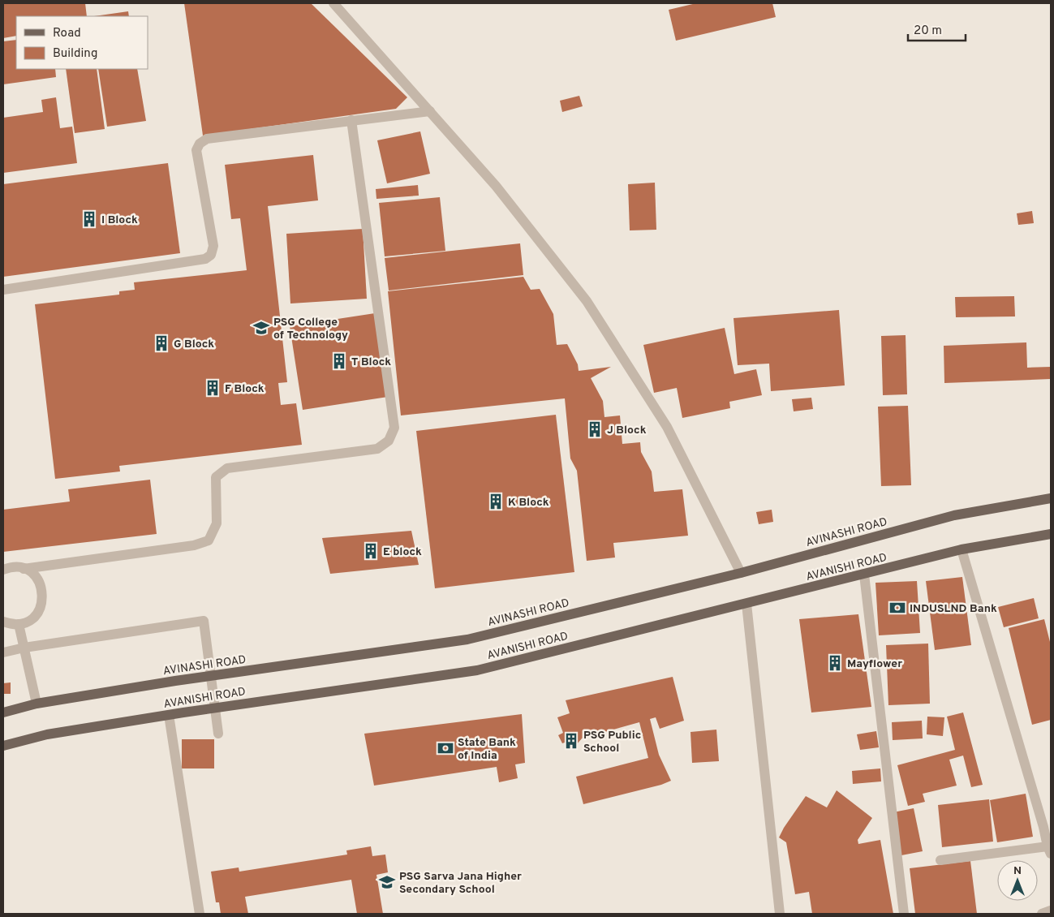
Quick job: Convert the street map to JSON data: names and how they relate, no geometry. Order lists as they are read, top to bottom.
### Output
{
  "streets": {
    "main road": ["AVINASHI ROAD", "AVANISHI ROAD"]
  },
  "places": {
    "building": [
      "I Block",
      "G Block",
      "T Block",
      "F Block",
      "J Block",
      "K Block",
      "E block",
      "Mayflower",
      "PSG Public School"
    ],
    "school or university": ["PSG College of Technology", "PSG Sarva Jana Higher Secondary School"],
    "bank": ["INDUSLND Bank", "State Bank of India"]
  },
  "legend": ["Road", "Building"],
  "scale_bar": "20 m",
  "north": "top"
}
